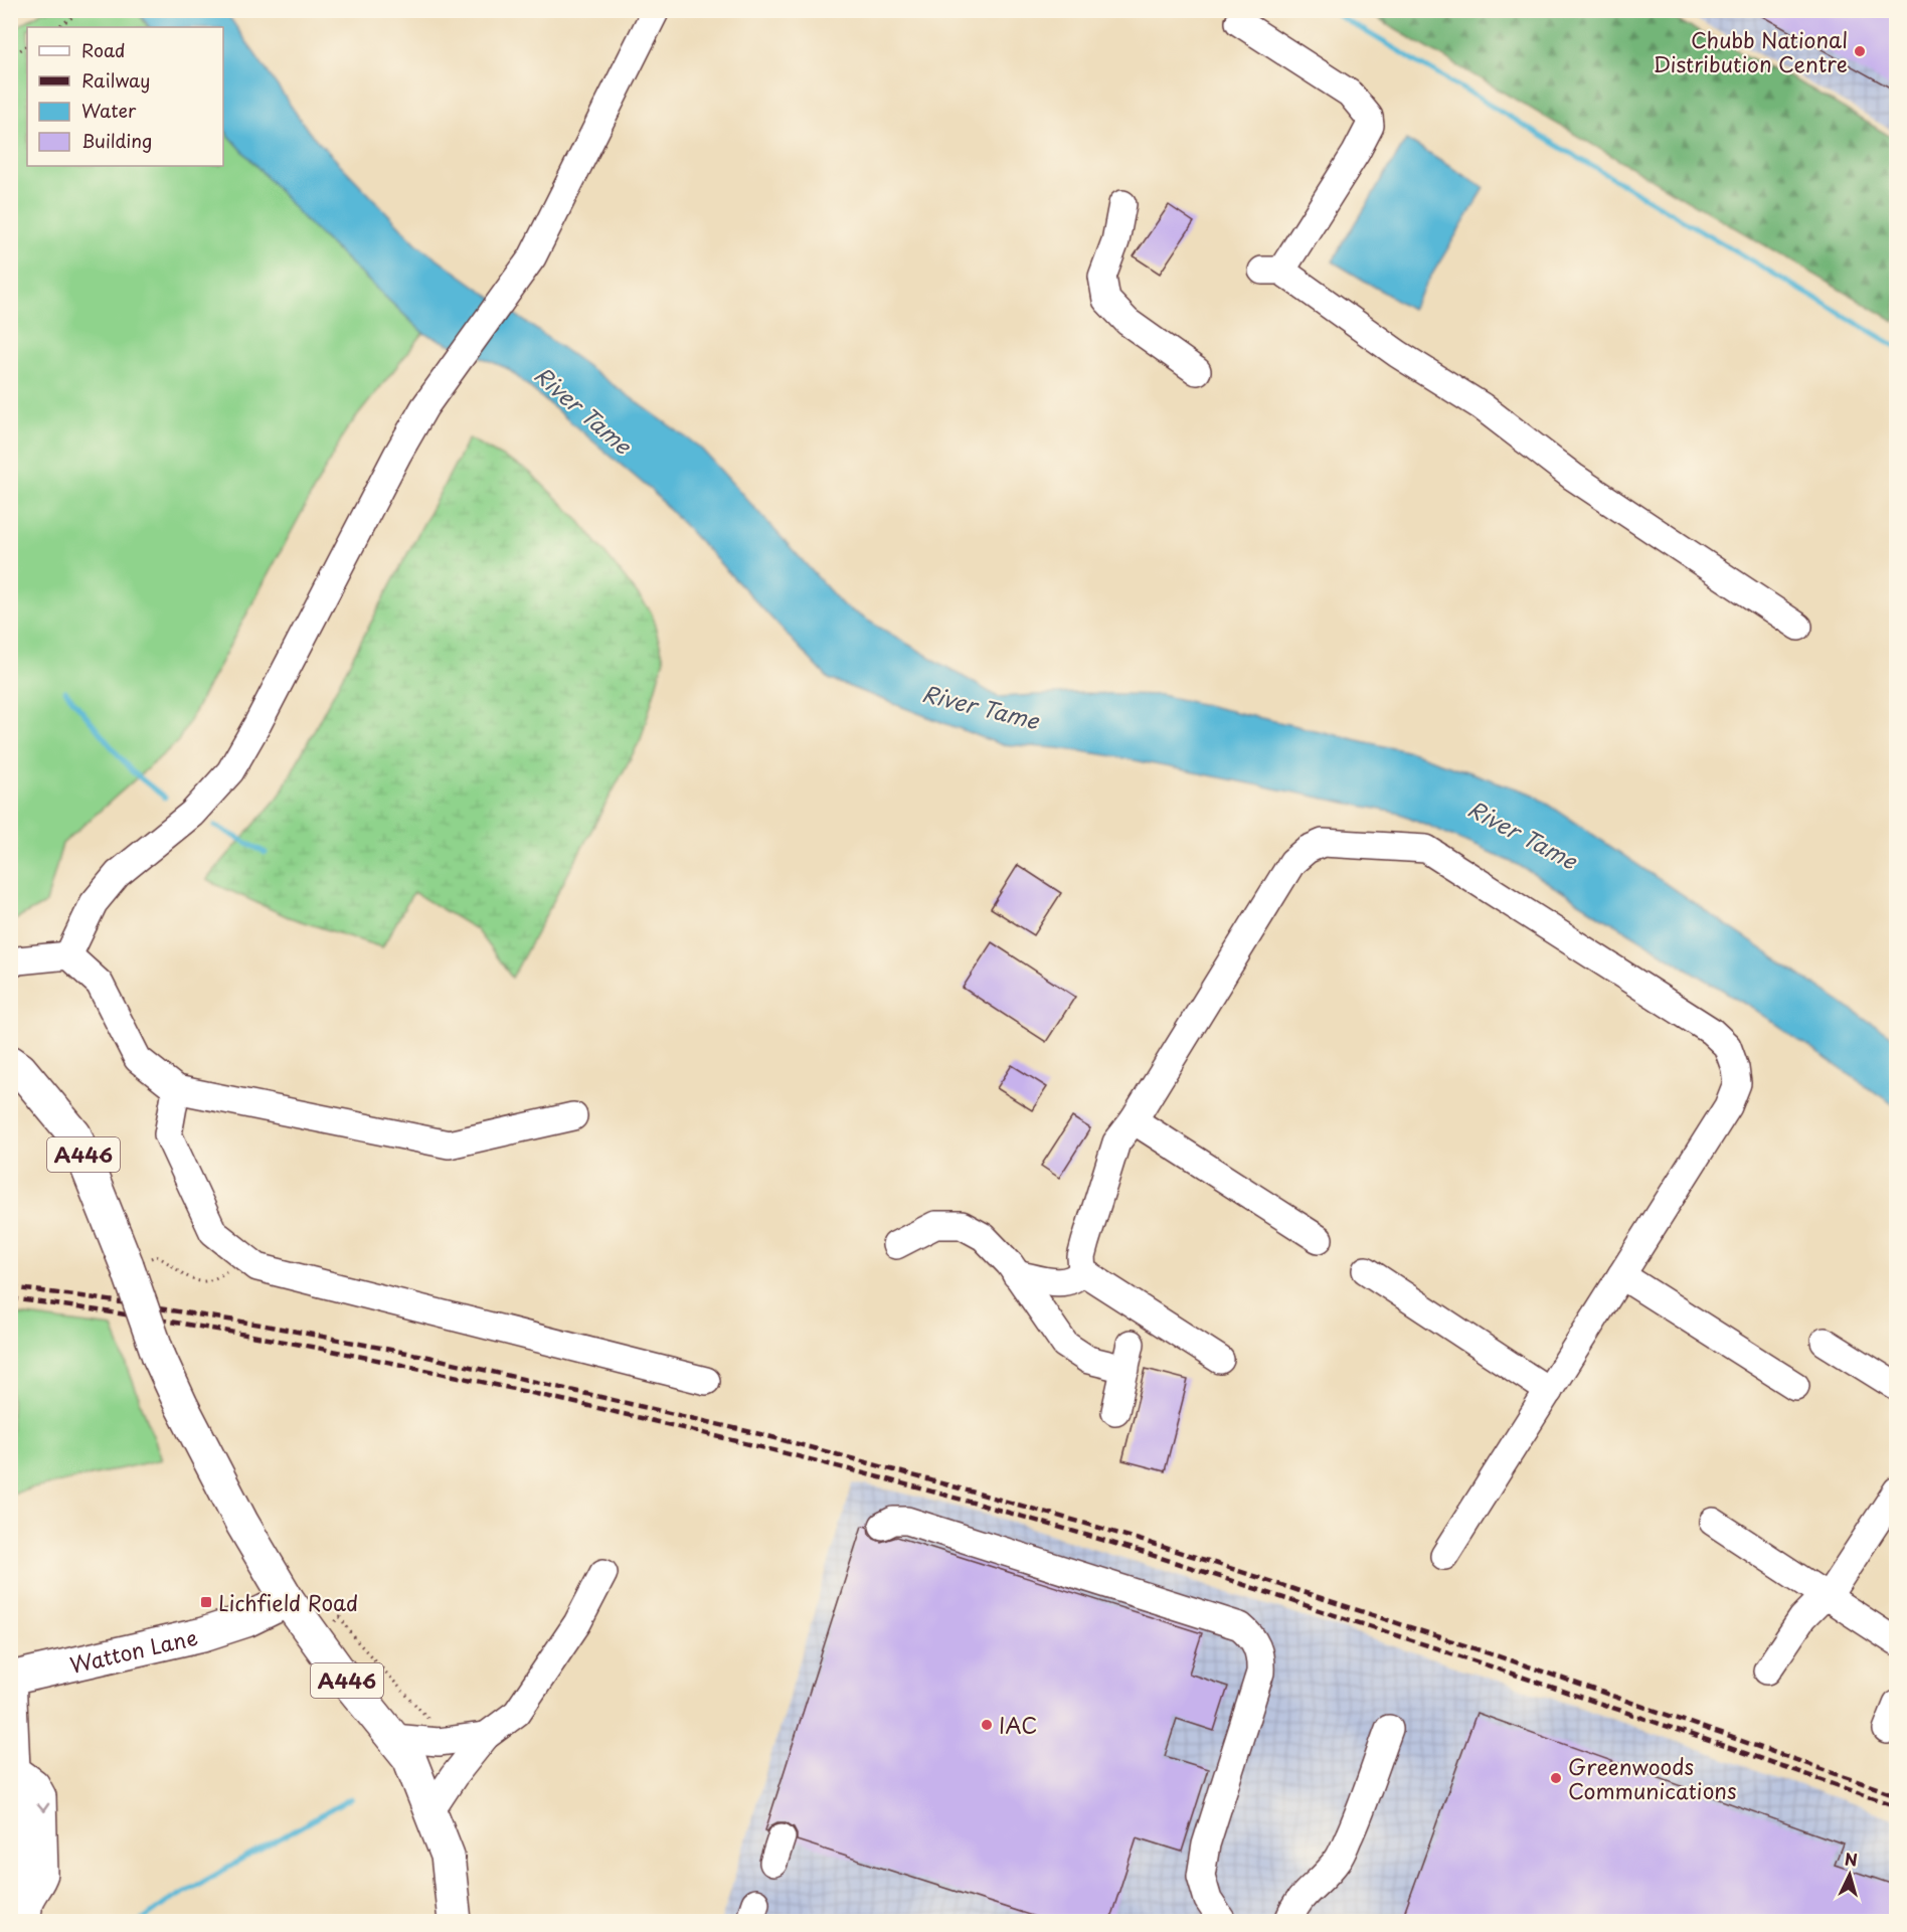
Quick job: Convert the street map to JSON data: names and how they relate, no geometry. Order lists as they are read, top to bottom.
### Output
{
  "streets": {
    "main road": ["A446", "Watton Lane"]
  },
  "crossings": [
    ["A446", "Watton Lane"]
  ],
  "water": ["River Tame"],
  "places": {
    "other": ["Chubb National Distribution Centre", "IAC", "Greenwoods Communications"],
    "transit": ["Lichfield Road"]
  },
  "legend": [
    "Road",
    "Railway",
    "Water",
    "Building"
  ],
  "north": "top"
}
